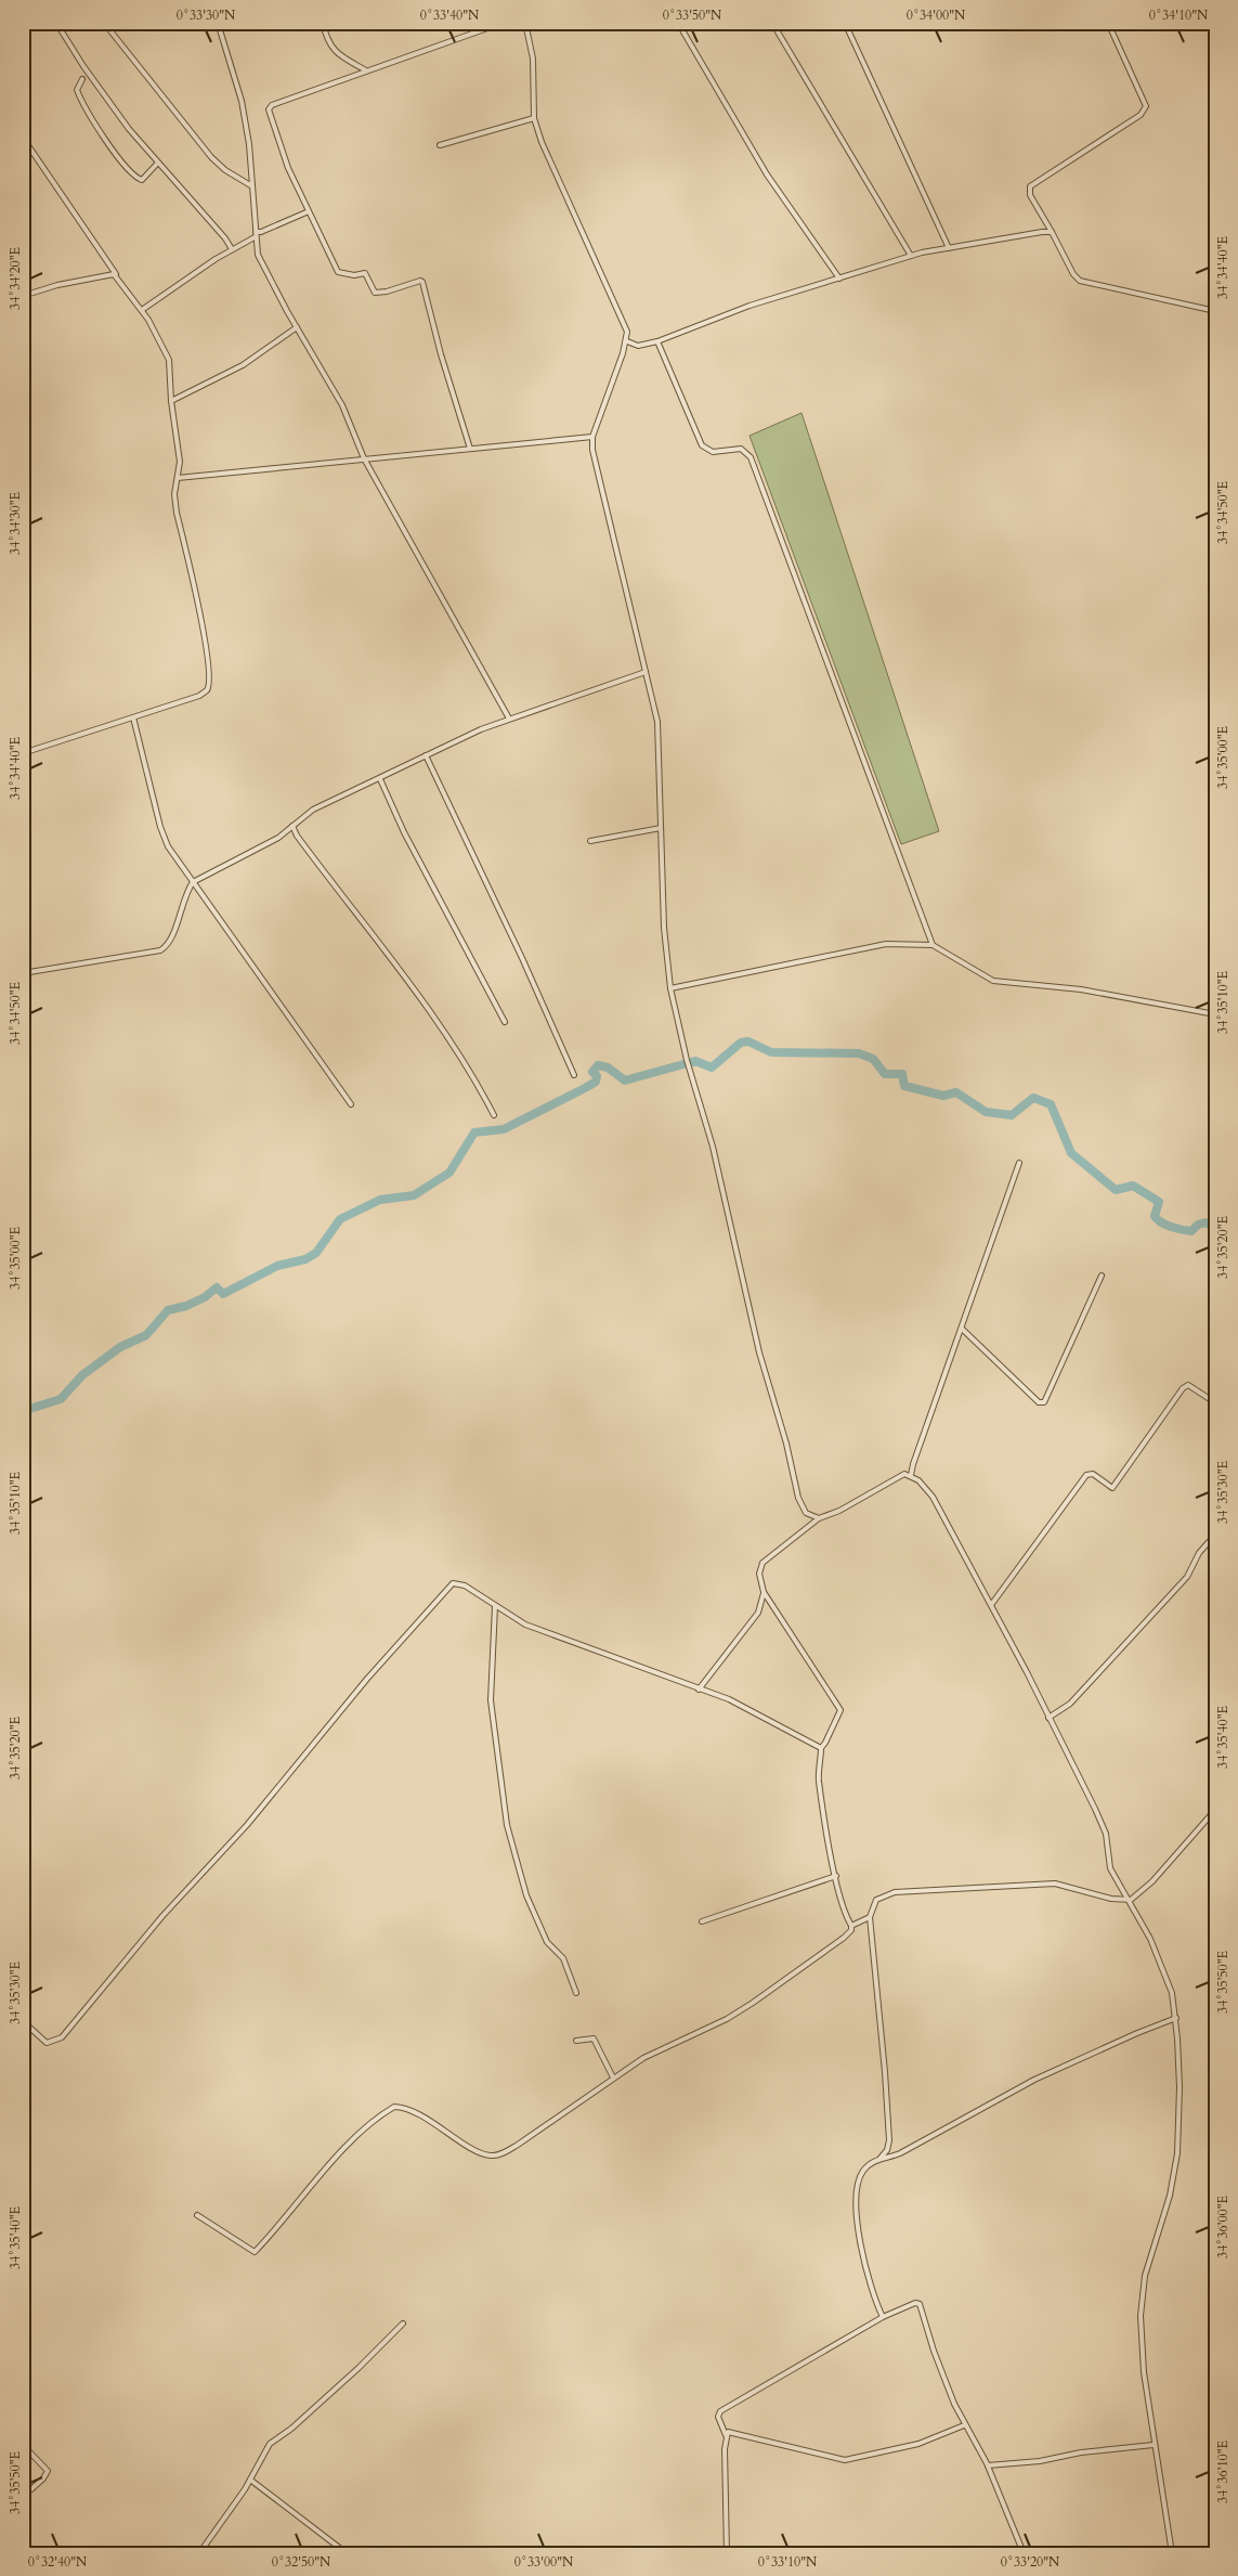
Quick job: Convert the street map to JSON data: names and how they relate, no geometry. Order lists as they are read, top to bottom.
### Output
{
  "coordinates": [
    "0°33'30\"N",
    "0°33'40\"N",
    "0°33'50\"N",
    "0°34'00\"N",
    "0°34'10\"N",
    "34°34'40\"E",
    "34°34'20\"E",
    "34°34'50\"E",
    "34°34'30\"E",
    "34°35'00\"E",
    "34°35'10\"E",
    "34°35'20\"E",
    "34°35'30\"E",
    "34°35'40\"E",
    "34°35'50\"E",
    "34°36'00\"E",
    "34°36'10\"E",
    "0°32'40\"N",
    "0°32'50\"N",
    "0°33'00\"N",
    "0°33'10\"N",
    "0°33'20\"N"
  ]
}
